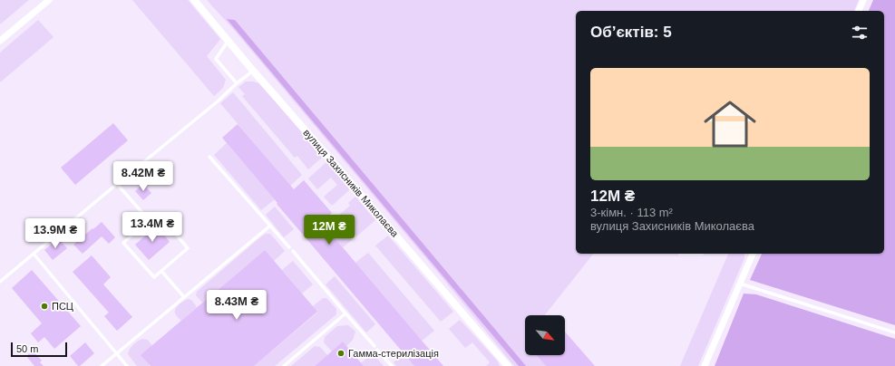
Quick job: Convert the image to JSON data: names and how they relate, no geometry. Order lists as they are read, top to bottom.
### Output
{
  "streets": {
    "street": ["вулиця Захисників Миколаєва"]
  },
  "places": ["ПСЦ", "Гамма-стерилізація"],
  "scale_bar": "50 m",
  "north": "bottom right",
  "page": {
    "heading": "Об’єктів: 5",
    "list": [
      {
        "name": "12M ₴",
        "note": "3-кімн. · 113 m² · вулиця Захисників Миколаєва"
      }
    ],
    "price": [
      "8.42M ₴",
      "13.4M ₴",
      "12M ₴",
      "13.9M ₴",
      "8.43M ₴"
    ],
    "scale": "50 m"
  }
}
